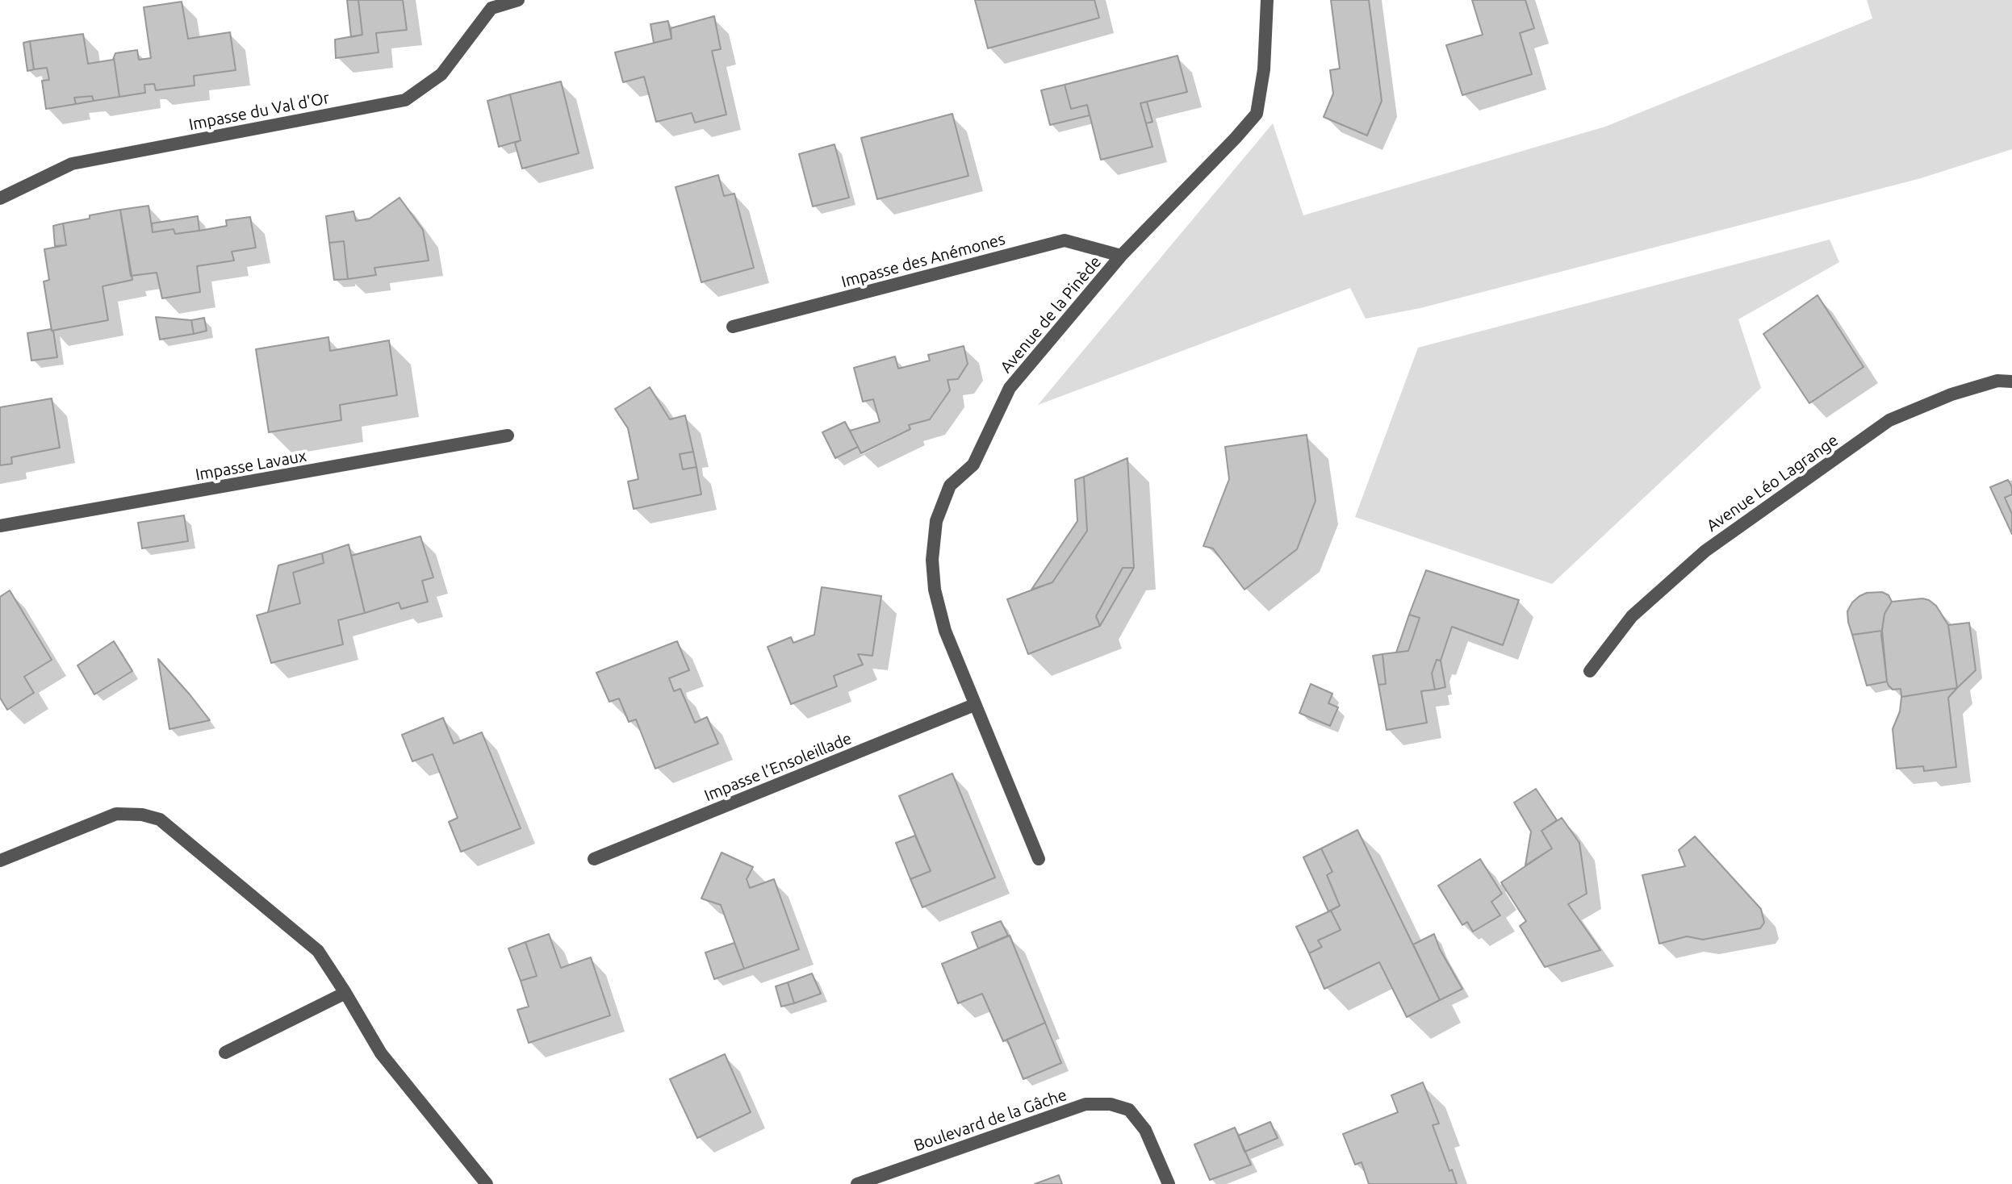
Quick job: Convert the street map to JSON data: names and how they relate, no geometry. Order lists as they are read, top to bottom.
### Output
{
  "streets": {
    "street": [
      "Impasse du Val d'Or",
      "Impasse des Anémones",
      "Avenue de la Pinède",
      "Impasse Lavaux",
      "Avenue Léo Lagrange",
      "Impasse l’Ensoleillade",
      "Boulevard de la Gâche"
    ]
  },
  "crossings": [
    ["Impasse des Anémones", "Avenue de la Pinède"],
    ["Avenue de la Pinède", "Impasse l’Ensoleillade"]
  ]
}
